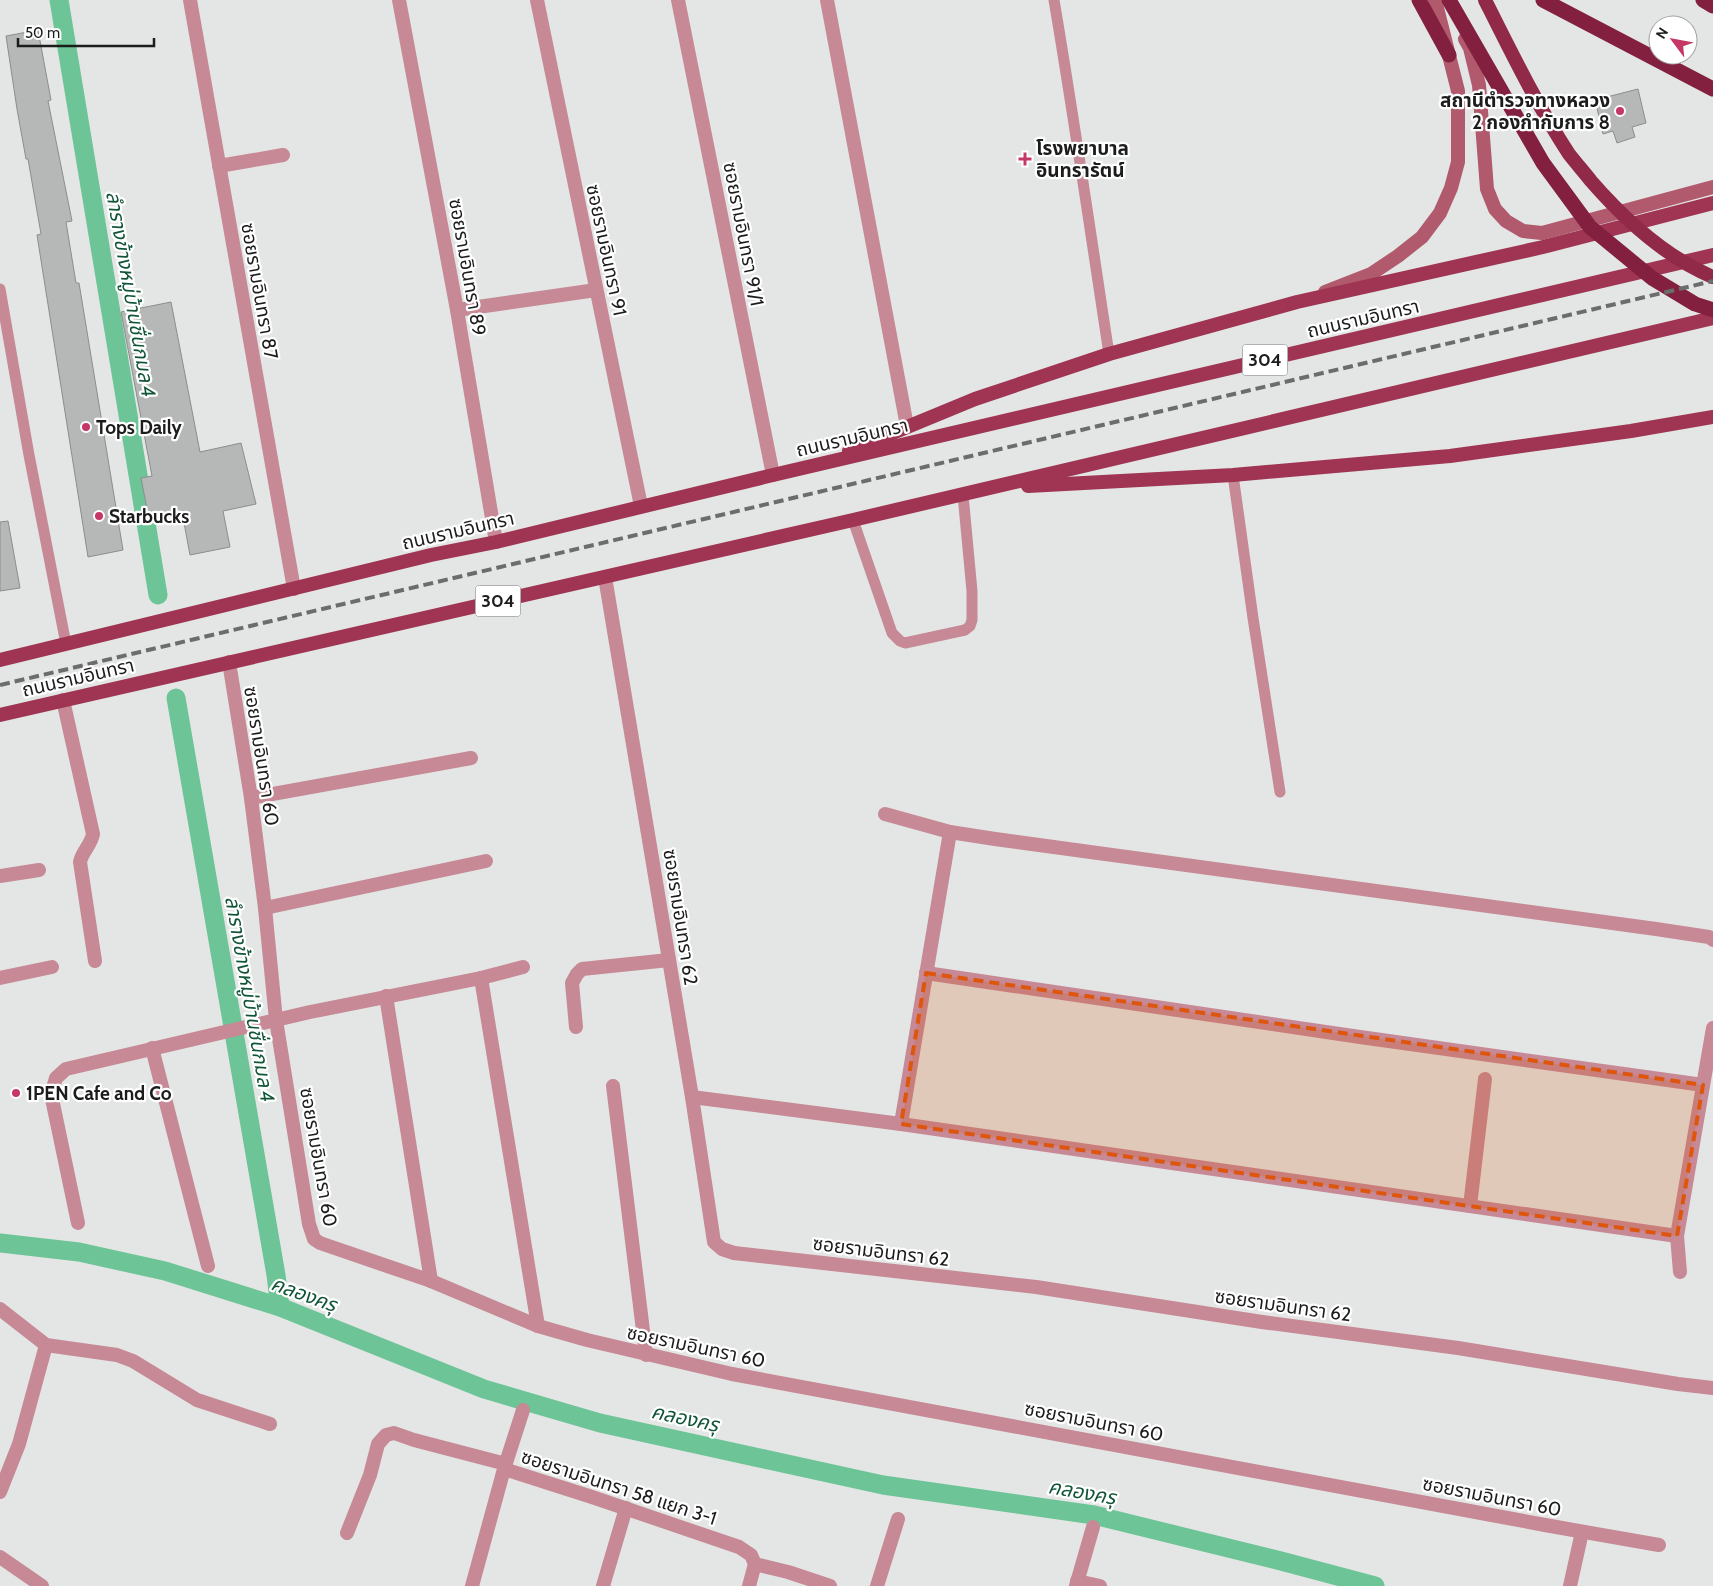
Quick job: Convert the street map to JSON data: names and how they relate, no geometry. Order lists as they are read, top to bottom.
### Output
{
  "streets": {
    "main road": ["ถนนรามอินทรา", "304"],
    "street": [
      "ซอยรามอินทรา 91/1",
      "ซอยรามอินทรา 91",
      "ซอยรามอินทรา 89",
      "ซอยรามอินทรา 87",
      "ซอยรามอินทรา 60",
      "ซอยรามอินทรา 62",
      "ซอยรามอินทรา 58 แยก 3-1"
    ]
  },
  "crossings": [
    ["ซอยรามอินทรา 91/1", "ถนนรามอินทรา"],
    ["ซอยรามอินทรา 91", "ถนนรามอินทรา"],
    ["ซอยรามอินทรา 89", "ถนนรามอินทรา"],
    ["ซอยรามอินทรา 87", "ถนนรามอินทรา"],
    ["ถนนรามอินทรา", "ซอยรามอินทรา 60"],
    ["ถนนรามอินทรา", "ซอยรามอินทรา 62"]
  ],
  "water": ["ลำรางข้างหมู่บ้านชื่นกมล 4", "คลองครุ"],
  "places": {
    "other": [
      "สถานีตำรวจทางหลวง 2 กองกำกับการ 8",
      "Tops Daily",
      "Starbucks",
      "1PEN Cafe and Co"
    ],
    "health": ["โรงพยาบาล อินทรารัตน์"]
  },
  "scale_bar": "50 m",
  "north": "top left"
}
